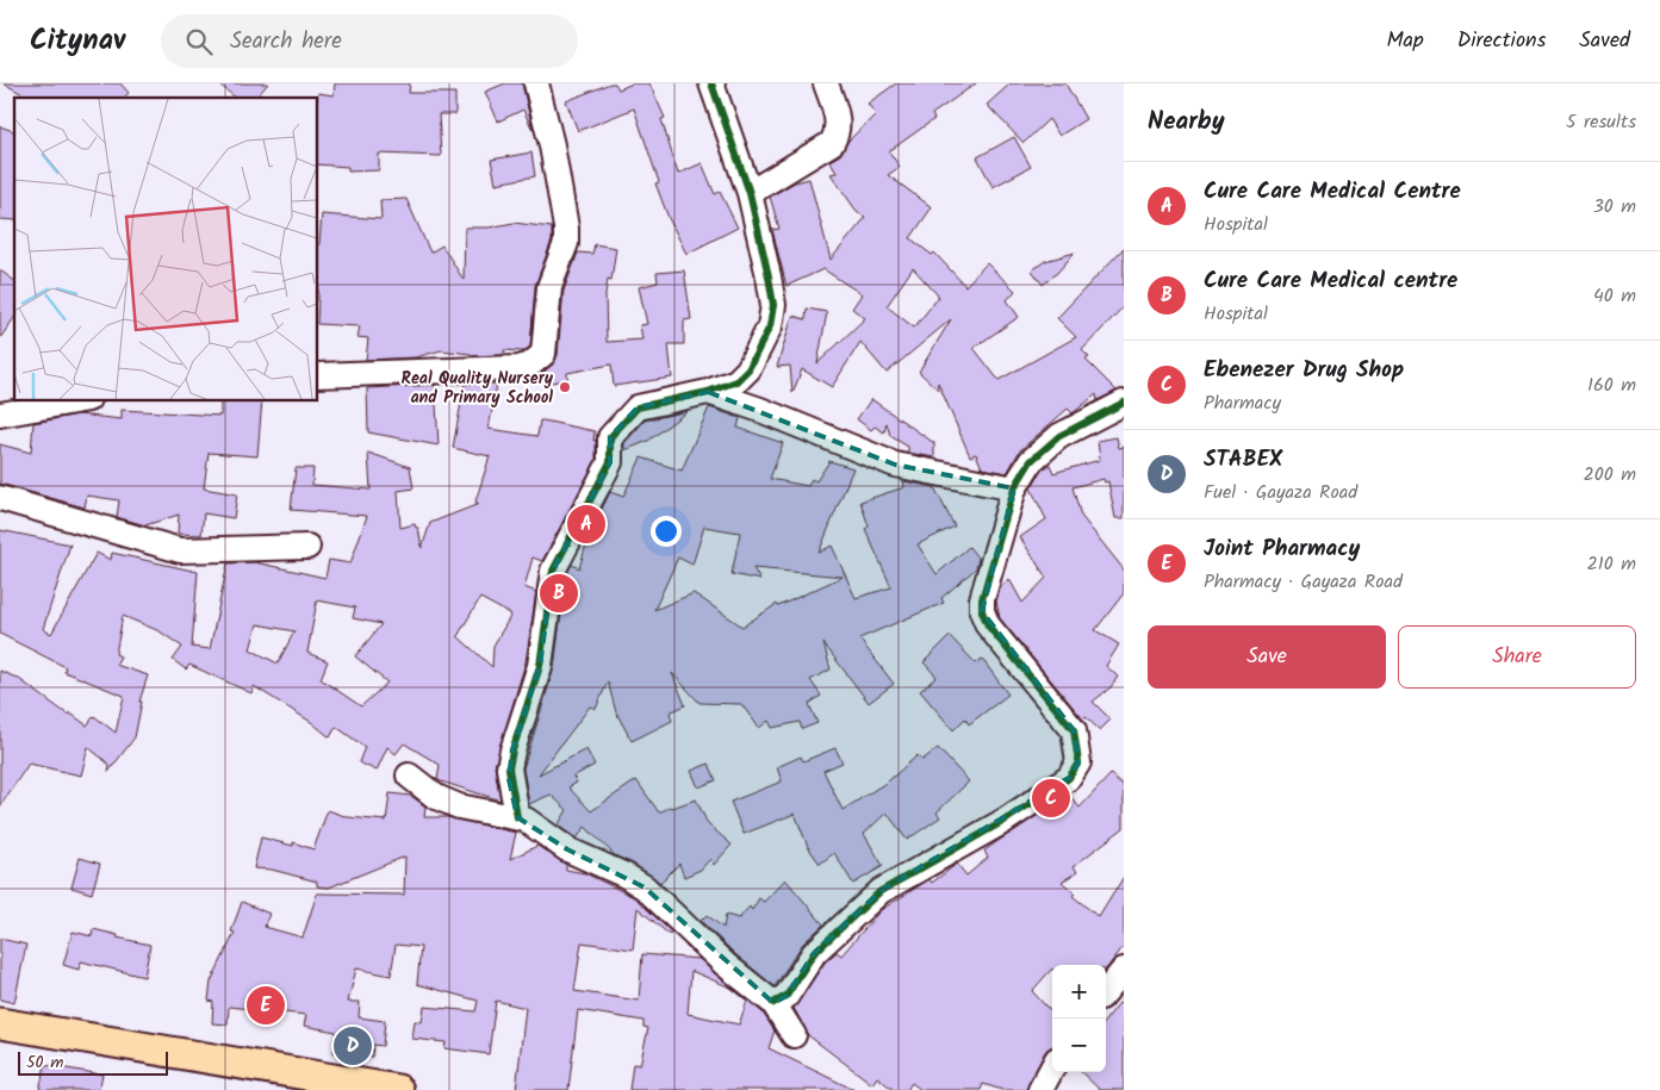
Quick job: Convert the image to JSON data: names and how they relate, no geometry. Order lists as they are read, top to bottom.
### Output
{
  "places": ["Real Quality Nursery and Primary School"],
  "scale_bar": "50 m",
  "page": {
    "header": "Citynav",
    "search": "Search here",
    "nav": ["Map", "Directions", "Saved"],
    "heading": ["Nearby", "5 results"],
    "list": [
      {
        "mark": "A",
        "name": "Cure Care Medical Centre",
        "note": "Hospital",
        "value": "30 m"
      },
      {
        "mark": "B",
        "name": "Cure Care Medical centre",
        "note": "Hospital",
        "value": "40 m"
      },
      {
        "mark": "C",
        "name": "Ebenezer Drug Shop",
        "note": "Pharmacy",
        "value": "160 m"
      },
      {
        "mark": "D",
        "name": "STABEX",
        "note": "Fuel · Gayaza Road",
        "value": "200 m"
      },
      {
        "mark": "E",
        "name": "Joint Pharmacy",
        "note": "Pharmacy · Gayaza Road",
        "value": "210 m"
      }
    ],
    "pins": [
      "A",
      "B",
      "C",
      "E",
      "D"
    ],
    "buttons": ["Save", "Share"],
    "map_buttons": ["+", "−"],
    "scale": "50 m"
  }
}
